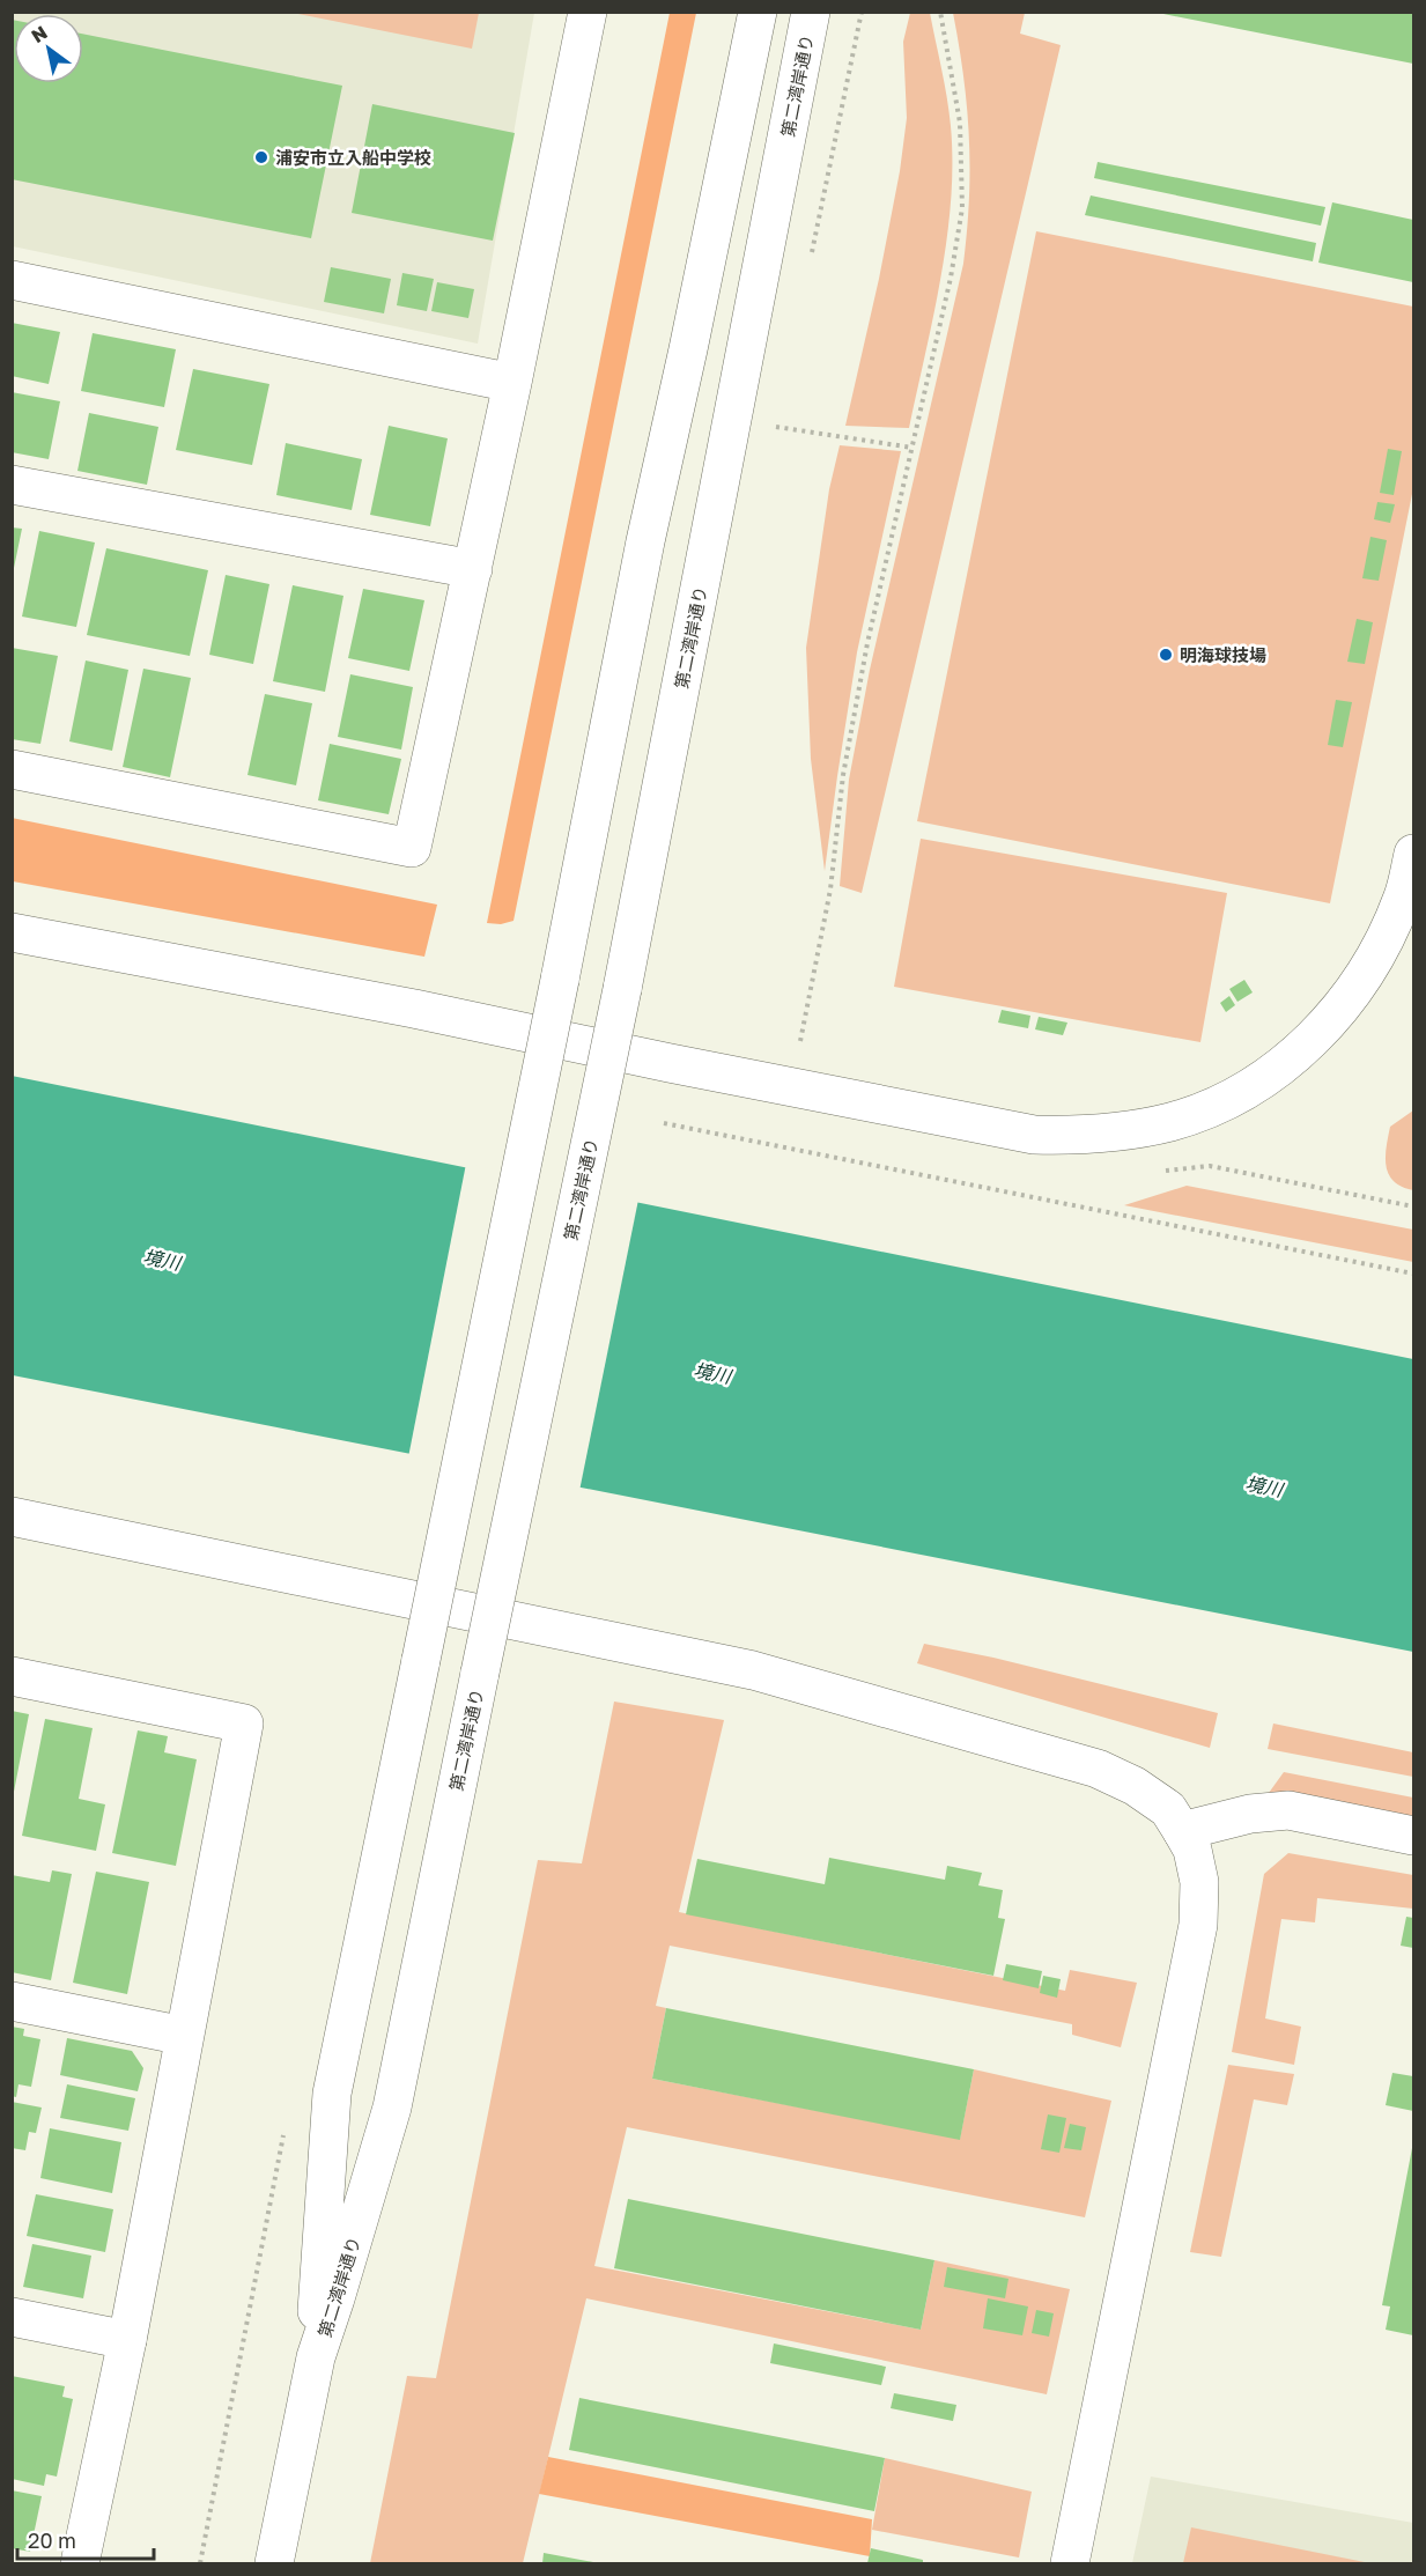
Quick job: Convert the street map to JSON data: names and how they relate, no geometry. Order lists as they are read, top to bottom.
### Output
{
  "streets": {
    "street": ["第二湾岸通り"]
  },
  "water": ["境川"],
  "places": ["浦安市立入船中学校", "明海球技場"],
  "scale_bar": "20 m",
  "north": "top left"
}
